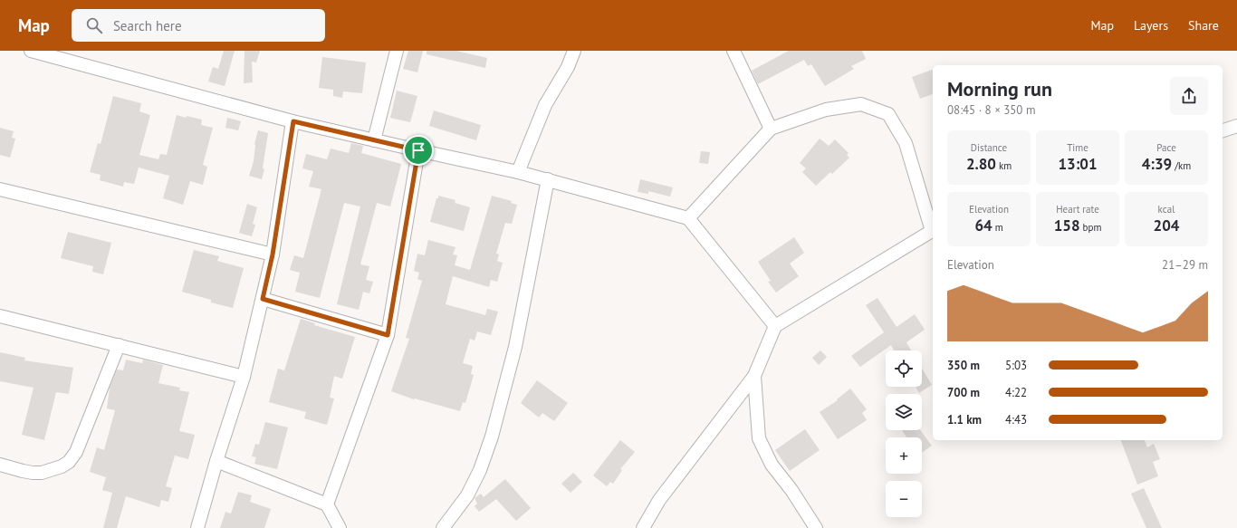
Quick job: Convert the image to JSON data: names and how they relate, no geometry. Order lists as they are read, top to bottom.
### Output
{
  "page": {
    "header": "Map",
    "search": "Search here",
    "nav": ["Map", "Layers", "Share"],
    "heading": ["Morning run", "08:45 · 8 × 350 m"],
    "stats": [
      ["Distance", "2.80 km"],
      ["Time", "13:01"],
      ["Pace", "4:39 /km"],
      ["Elevation", "64 m"],
      ["Heart rate", "158 bpm"],
      ["kcal", "204"]
    ],
    "chart": ["Elevation", "21–29 m"],
    "map_buttons": ["+", "−"],
    "list": [
      {
        "name": "350 m",
        "note": "5:03"
      },
      {
        "name": "700 m",
        "note": "4:22"
      },
      {
        "name": "1.1 km",
        "note": "4:43"
      }
    ]
  }
}
